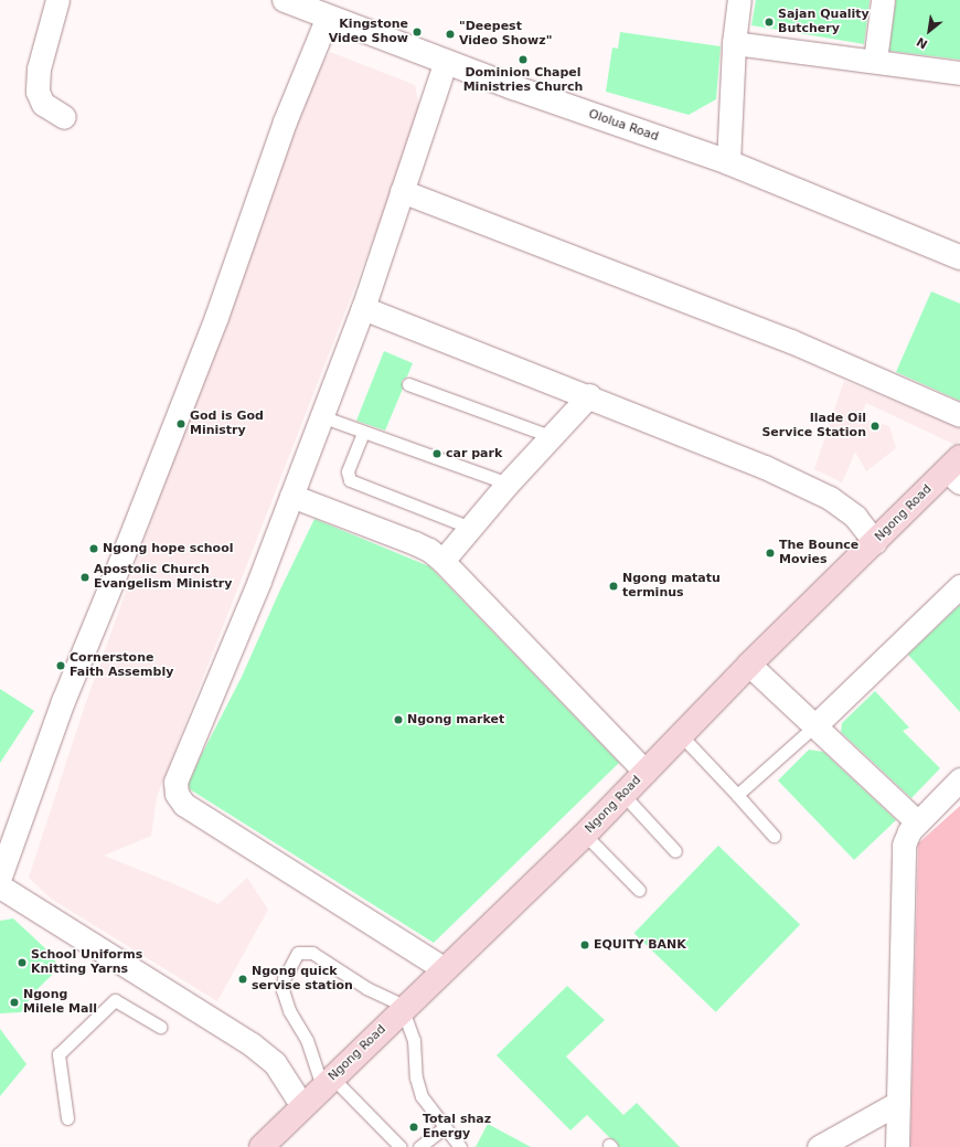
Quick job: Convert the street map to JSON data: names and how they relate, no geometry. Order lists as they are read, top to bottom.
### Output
{
  "streets": {
    "main road": ["Ngong Road"],
    "street": ["Ololua Road"]
  },
  "places": [
    "Sajan Quality Butchery",
    "Kingstone Video Show",
    "\"Deepest Video Showz\"",
    "Dominion Chapel Ministries Church",
    "God is God Ministry",
    "Ilade Oil Service Station",
    "car park",
    "Ngong hope school",
    "The Bounce Movies",
    "Apostolic Church Evangelism Ministry",
    "Ngong matatu terminus",
    "Cornerstone Faith Assembly",
    "Ngong market",
    "EQUITY BANK",
    "School Uniforms Knitting Yarns",
    "Ngong quick servise station",
    "Ngong Milele Mall",
    "Total shaz Energy"
  ],
  "north": "bottom left"
}
